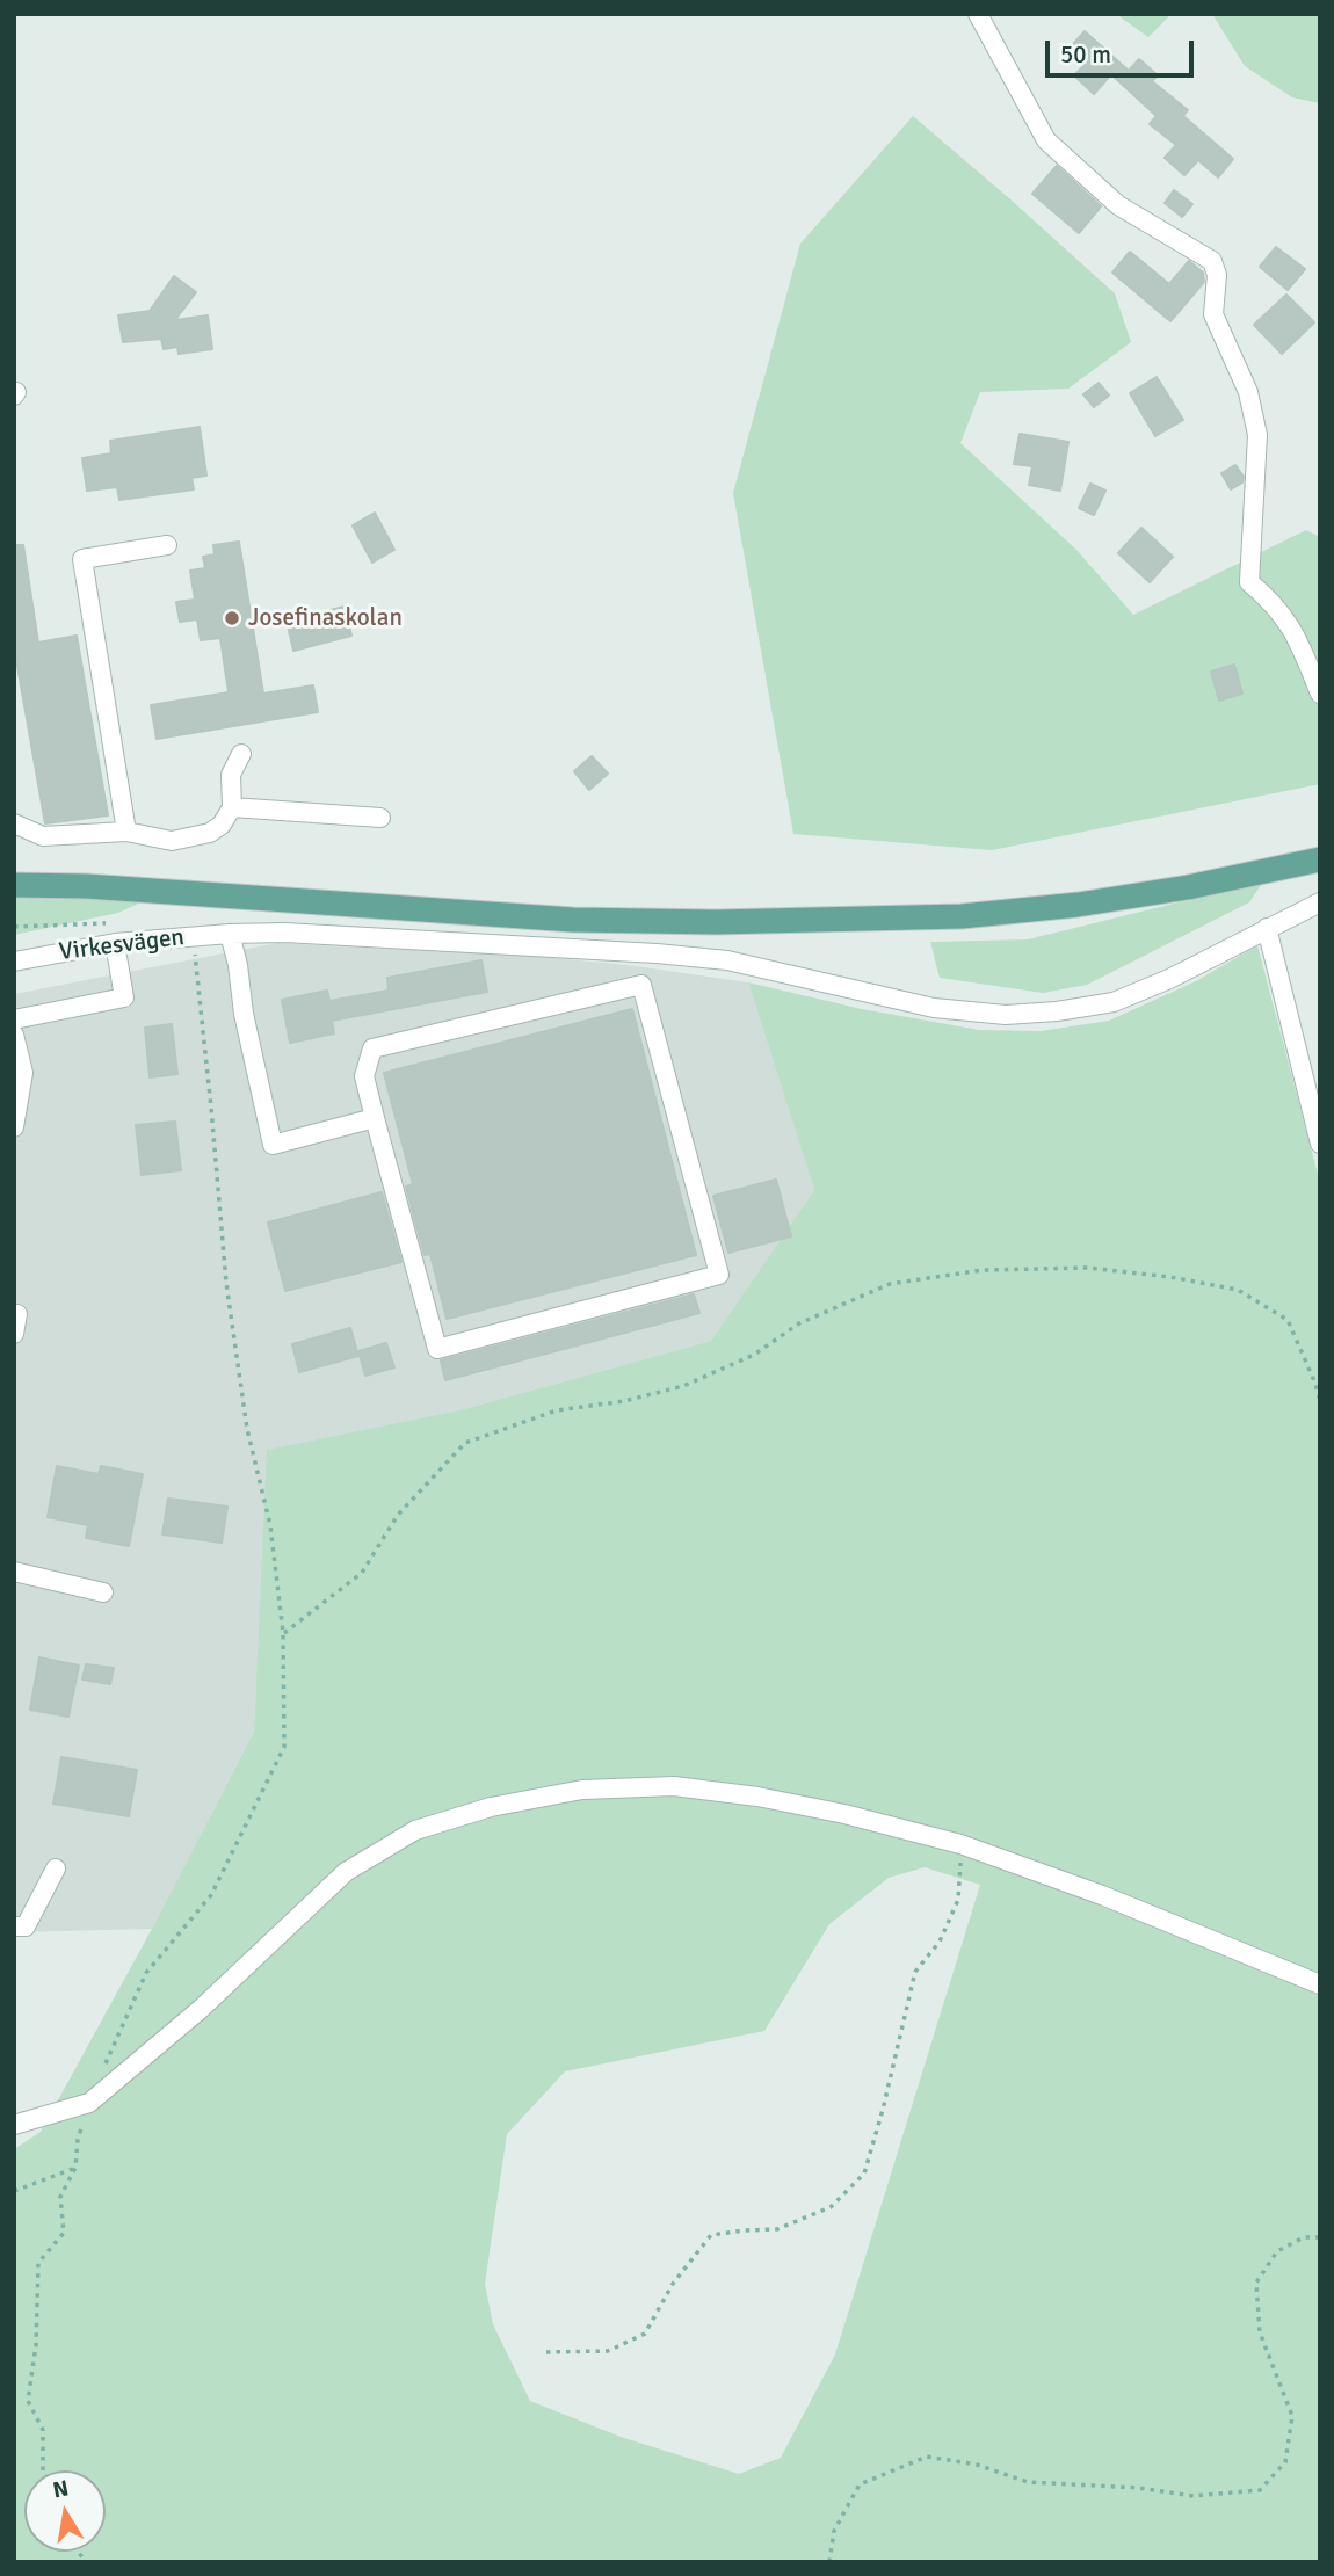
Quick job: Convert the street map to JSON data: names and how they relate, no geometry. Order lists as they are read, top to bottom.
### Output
{
  "streets": {
    "street": ["Virkesvägen"]
  },
  "places": ["Josefinaskolan"],
  "scale_bar": "50 m",
  "north": "top"
}
